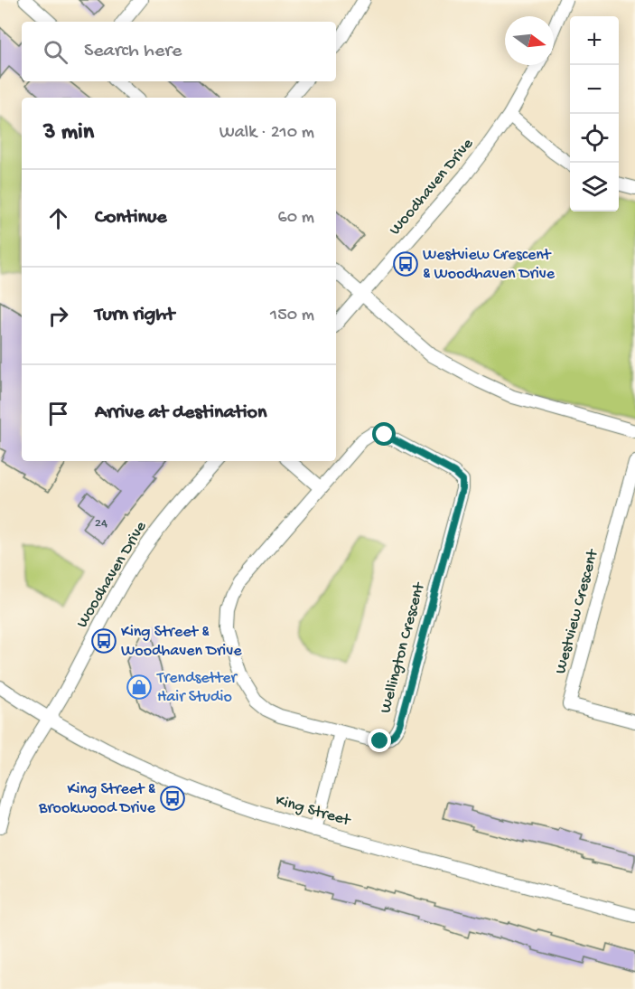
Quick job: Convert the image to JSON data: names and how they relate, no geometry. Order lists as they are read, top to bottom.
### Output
{
  "streets": {
    "street": [
      "Woodhaven Drive",
      "Westview Crescent",
      "Wellington Crescent",
      "King Street"
    ]
  },
  "crossings": [
    ["Woodhaven Drive", "King Street"]
  ],
  "places": {
    "bus stop": ["Westview Crescent & Woodhaven Drive", "King Street & Woodhaven Drive", "King Street & Brookwood Drive"],
    "shop": ["Trendsetter Hair Studio"]
  },
  "house_numbers": ["24"],
  "north": "right",
  "page": {
    "map_buttons": ["+", "−"],
    "search": "Search here",
    "heading": ["3 min", "Walk · 210 m"],
    "list": [
      ["Continue", "60 m"],
      ["Turn right", "150 m"],
      "Arrive at destination"
    ]
  }
}
